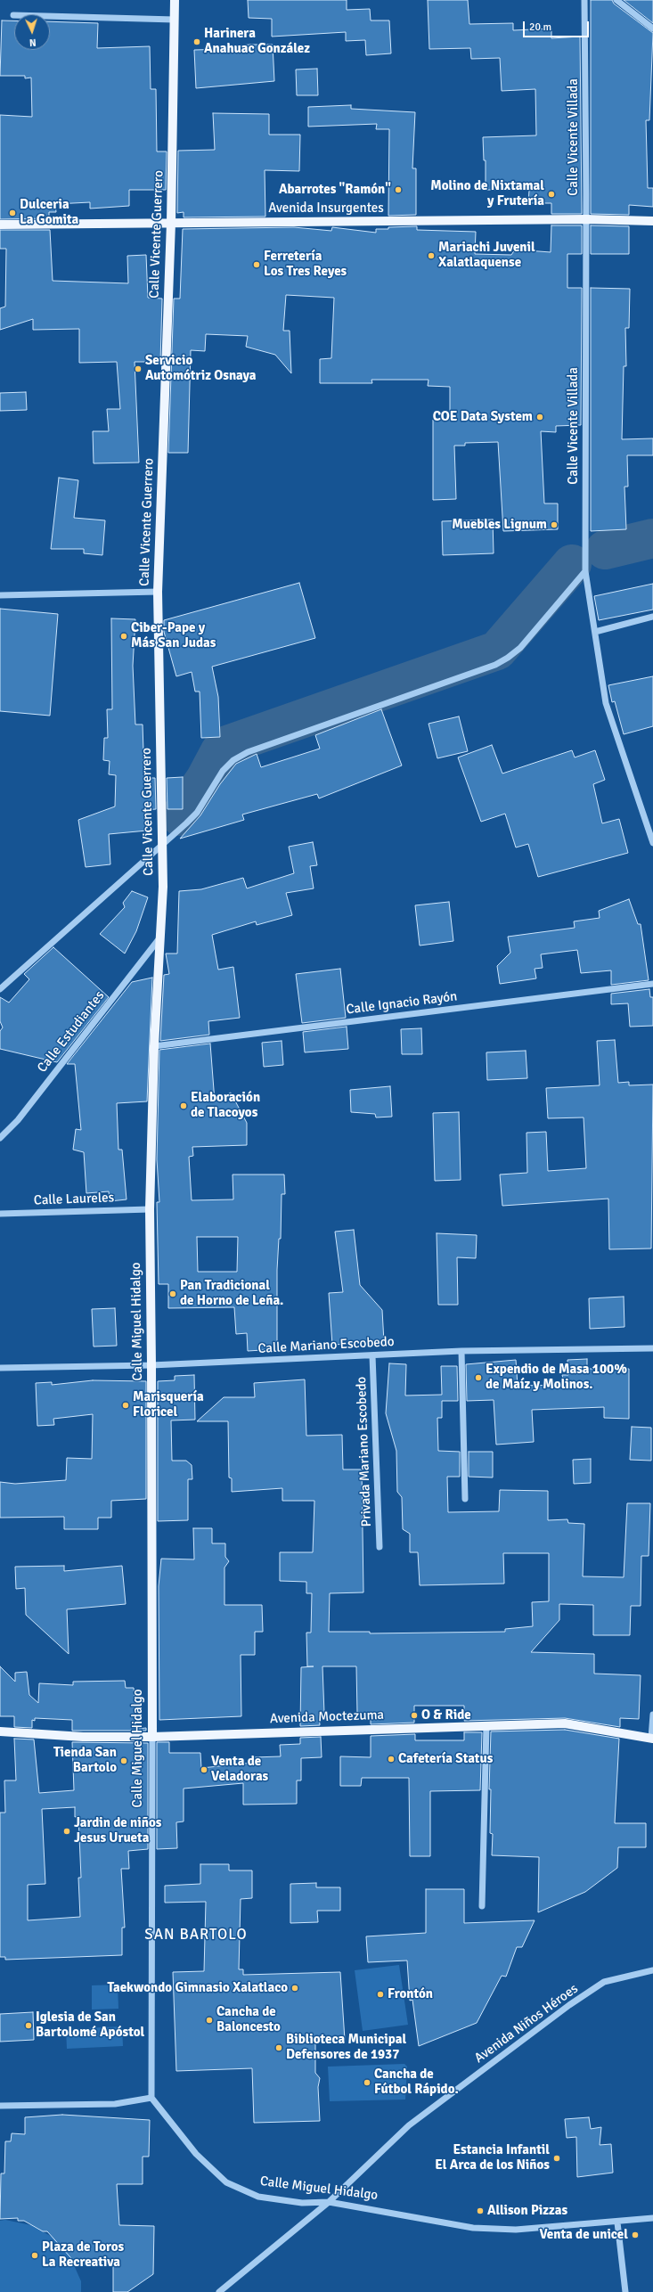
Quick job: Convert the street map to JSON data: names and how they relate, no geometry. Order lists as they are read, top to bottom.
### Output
{
  "streets": {
    "main road": [
      "Avenida Insurgentes",
      "Calle Vicente Guerrero",
      "Calle Miguel Hidalgo",
      "Avenida Moctezuma"
    ],
    "street": [
      "Calle Vicente Villada",
      "Calle Ignacio Rayón",
      "Calle Estudiantes",
      "Calle Laureles",
      "Calle Mariano Escobedo",
      "Privada Mariano Escobedo",
      "Avenida Niños Héroes"
    ]
  },
  "crossings": [
    ["Calle Vicente Villada", "Avenida Insurgentes"],
    ["Avenida Insurgentes", "Calle Vicente Guerrero"],
    ["Calle Vicente Guerrero", "Calle Ignacio Rayón"],
    ["Calle Vicente Guerrero", "Calle Estudiantes"],
    ["Calle Vicente Guerrero", "Calle Miguel Hidalgo"],
    ["Calle Ignacio Rayón", "Calle Miguel Hidalgo"],
    ["Calle Laureles", "Calle Miguel Hidalgo"],
    ["Calle Miguel Hidalgo", "Calle Mariano Escobedo"],
    ["Calle Miguel Hidalgo", "Avenida Moctezuma"],
    ["Calle Miguel Hidalgo", "Avenida Niños Héroes"],
    ["Calle Mariano Escobedo", "Privada Mariano Escobedo"]
  ],
  "districts": ["SAN BARTOLO"],
  "places": [
    "Harinera Anahuac González",
    "Abarrotes \"Ramón\"",
    "Molino de Nixtamal y Frutería",
    "Dulceria La Gomita",
    "Mariachi Juvenil Xalatlaquense",
    "Ferretería Los Tres Reyes",
    "Servicio Automótriz Osnaya",
    "COE Data System",
    "Muebles Lignum",
    "Ciber-Pape y Más San Judas",
    "Elaboración de Tlacoyos",
    "Pan Tradicional de Horno de Leña.",
    "Expendio de Masa 100% de Maíz y Molinos.",
    "Marisquería Floricel",
    "O & Ride",
    "Cafetería Status",
    "Tienda San Bartolo",
    "Venta de Veladoras",
    "Jardin de niños Jesus Urueta",
    "Taekwondo Gimnasio Xalatlaco",
    "Frontón",
    "Cancha de Baloncesto",
    "Iglesia de San Bartolomé Apóstol",
    "Biblioteca Municipal Defensores de 1937",
    "Cancha de Fútbol Rápido.",
    "Estancia Infantil El Arca de los Niños",
    "Allison Pizzas",
    "Venta de unicel",
    "Plaza de Toros La Recreativa"
  ],
  "scale_bar": "20 m",
  "north": "bottom"
}
